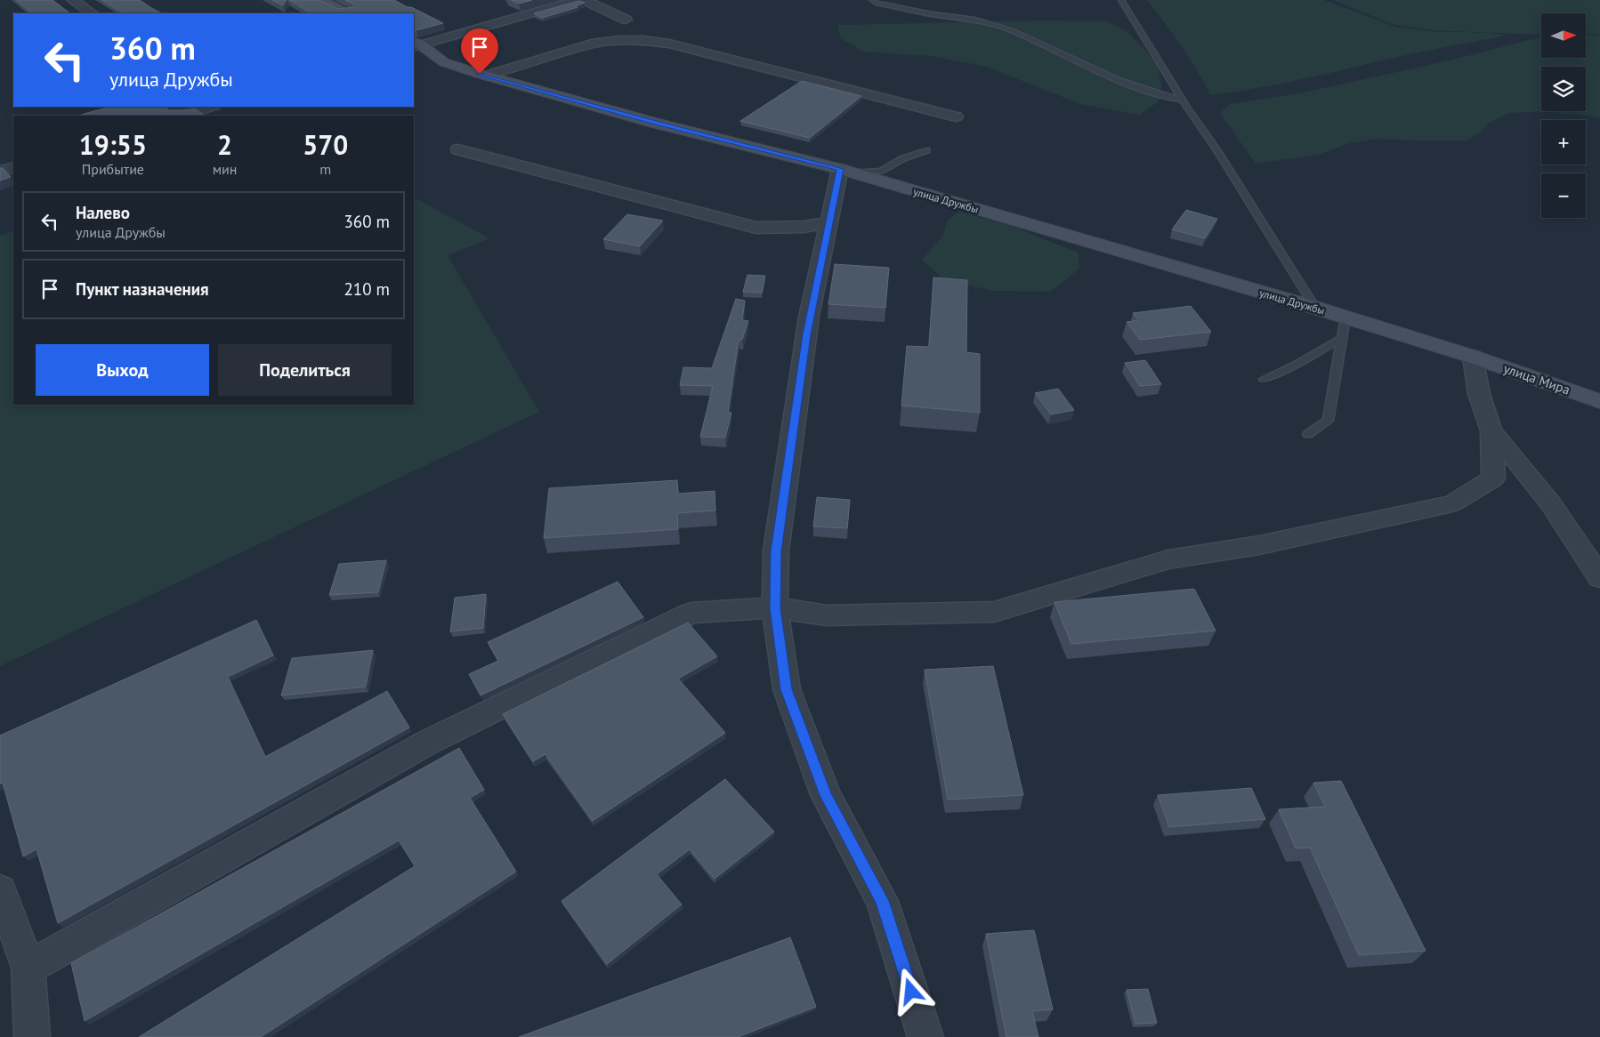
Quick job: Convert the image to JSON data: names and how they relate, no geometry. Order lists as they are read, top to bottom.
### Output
{
  "streets": {
    "street": ["улица Дружбы", "улица Мира"]
  },
  "crossings": [
    ["улица Дружбы", "улица Мира"]
  ],
  "north": "right",
  "page": {
    "map_buttons": ["+", "−"],
    "turn": ["360 m", "улица Дружбы"],
    "eta": [
      "19:55",
      "Прибытие",
      "2",
      "мин",
      "570",
      "m"
    ],
    "list": [
      {
        "name": "Налево",
        "note": "улица Дружбы",
        "value": "360 m"
      },
      {
        "name": "Пункт назначения",
        "value": "210 m"
      }
    ],
    "buttons": ["Выход", "Поделиться"]
  }
}
